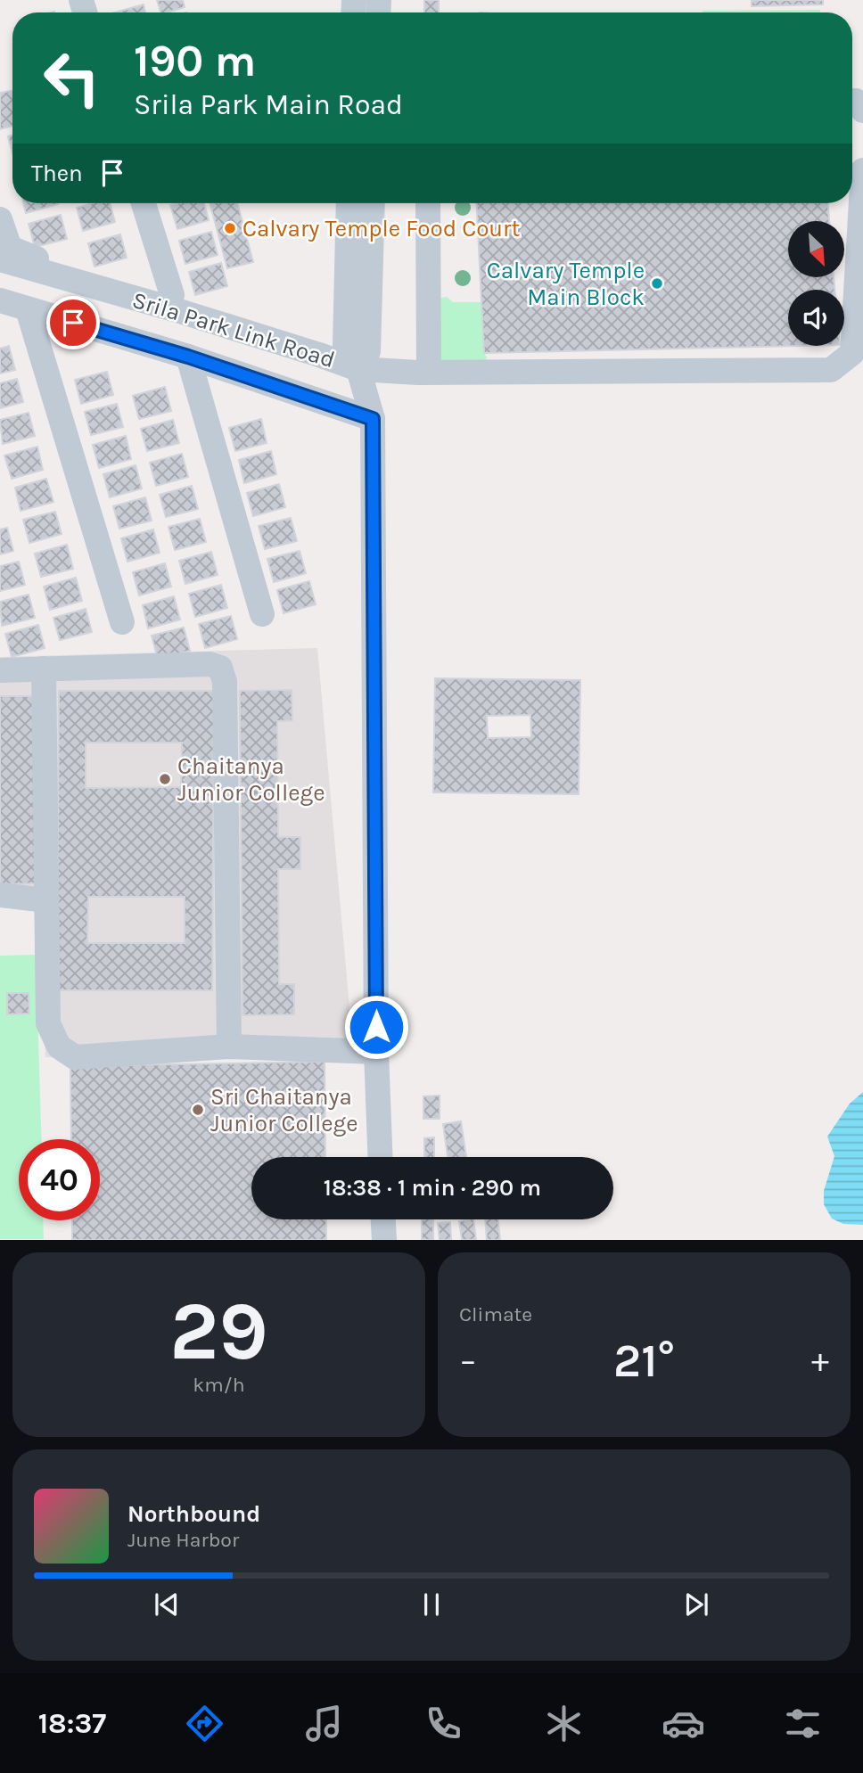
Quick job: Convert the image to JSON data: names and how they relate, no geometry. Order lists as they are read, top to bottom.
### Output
{
  "streets": {
    "street": ["Srila Park Link Road"]
  },
  "places": [
    "Calvary Temple Food Court",
    "Calvary Temple Main Block",
    "Chaitanya Junior College",
    "Sri Chaitanya Junior College"
  ],
  "north": "bottom right",
  "page": {
    "turn": ["190 m", "Srila Park Main Road"],
    "then": "Then",
    "limit": "40",
    "trip": "18:38 · 1 min · 290 m",
    "tile": [
      ["29", "km/h"],
      "Climate"
    ],
    "heat": ["−", "21°", "+"],
    "song": ["Northbound", "June Harbor"],
    "tabs": "18:37"
  }
}
